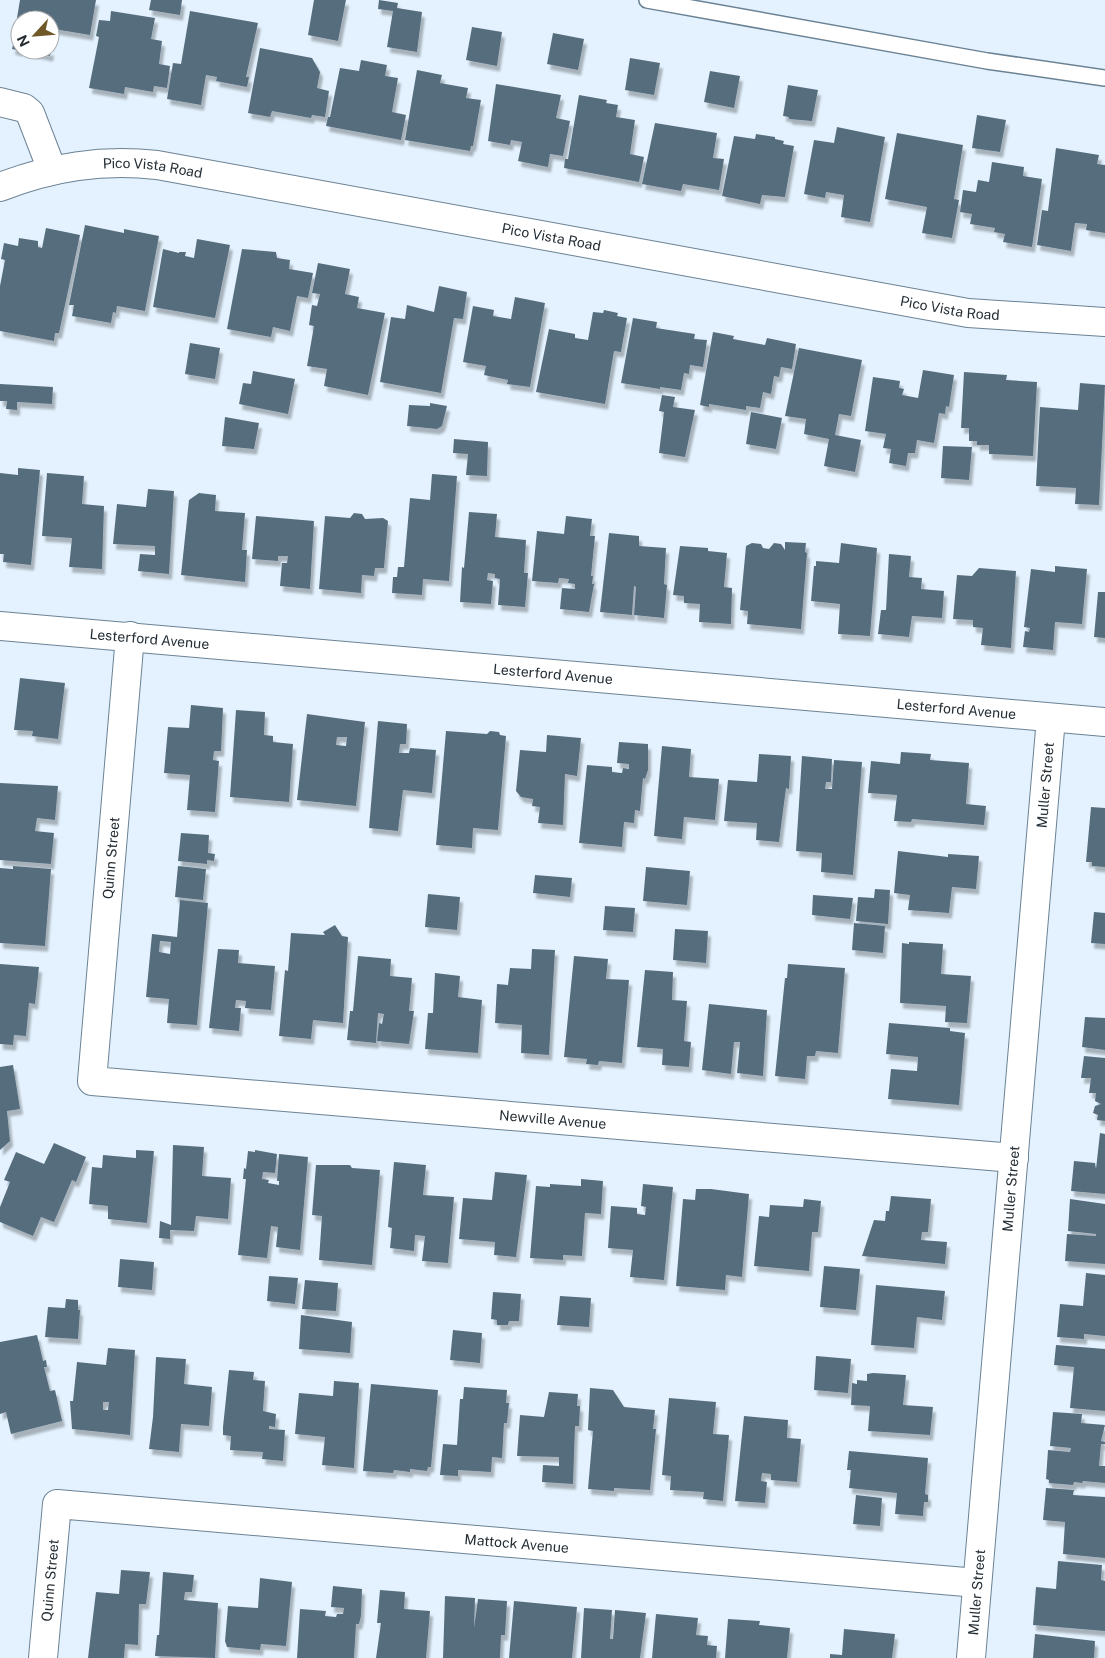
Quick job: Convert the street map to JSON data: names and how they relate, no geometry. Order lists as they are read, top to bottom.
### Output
{
  "streets": {
    "street": [
      "Pico Vista Road",
      "Lesterford Avenue",
      "Muller Street",
      "Quinn Street",
      "Newville Avenue",
      "Mattock Avenue"
    ]
  },
  "crossings": [
    ["Lesterford Avenue", "Muller Street"],
    ["Lesterford Avenue", "Quinn Street"],
    ["Muller Street", "Newville Avenue"],
    ["Muller Street", "Mattock Avenue"],
    ["Quinn Street", "Newville Avenue"],
    ["Quinn Street", "Mattock Avenue"]
  ],
  "north": "bottom left"
}
